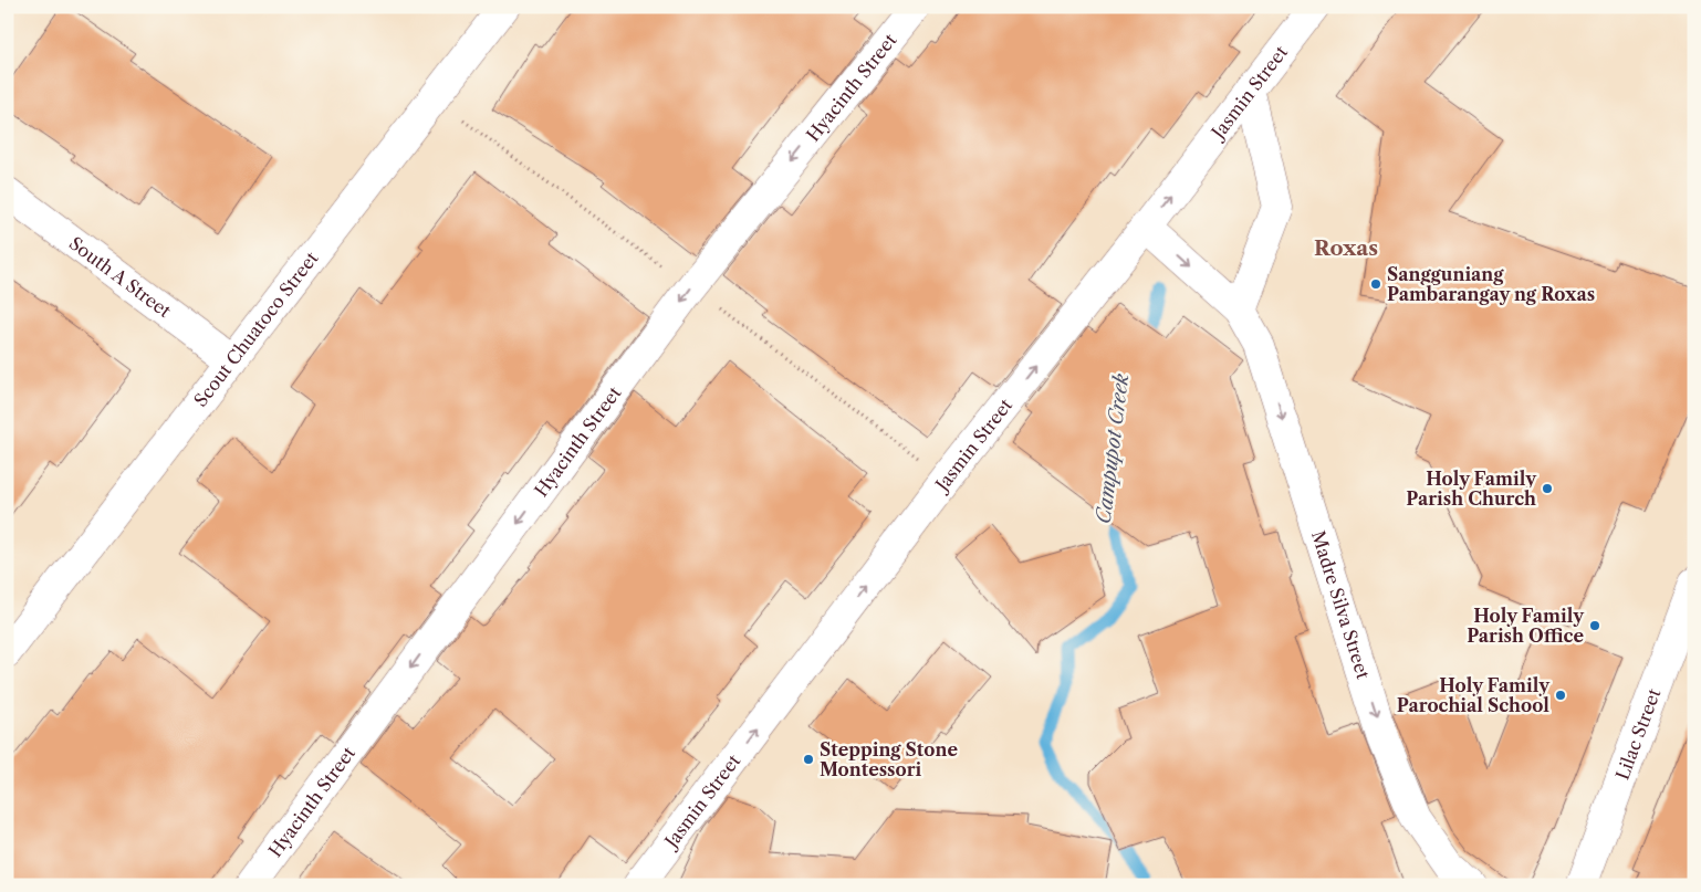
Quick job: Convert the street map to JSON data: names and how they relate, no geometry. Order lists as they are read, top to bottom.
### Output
{
  "streets": {
    "street": [
      "Hyacinth Street",
      "Jasmin Street",
      "South A Street",
      "Scout Chuatoco Street",
      "Madre Silva Street",
      "Lilac Street"
    ]
  },
  "crossings": [
    ["Jasmin Street", "Madre Silva Street"],
    ["South A Street", "Scout Chuatoco Street"]
  ],
  "one_way": ["Hyacinth Street", "Jasmin Street", "Madre Silva Street"],
  "districts": ["Roxas"],
  "water": ["Campupot Creek"],
  "places": [
    "Sangguniang Pambarangay ng Roxas",
    "Holy Family Parish Church",
    "Holy Family Parish Office",
    "Holy Family Parochial School",
    "Stepping Stone Montessori"
  ]
}
